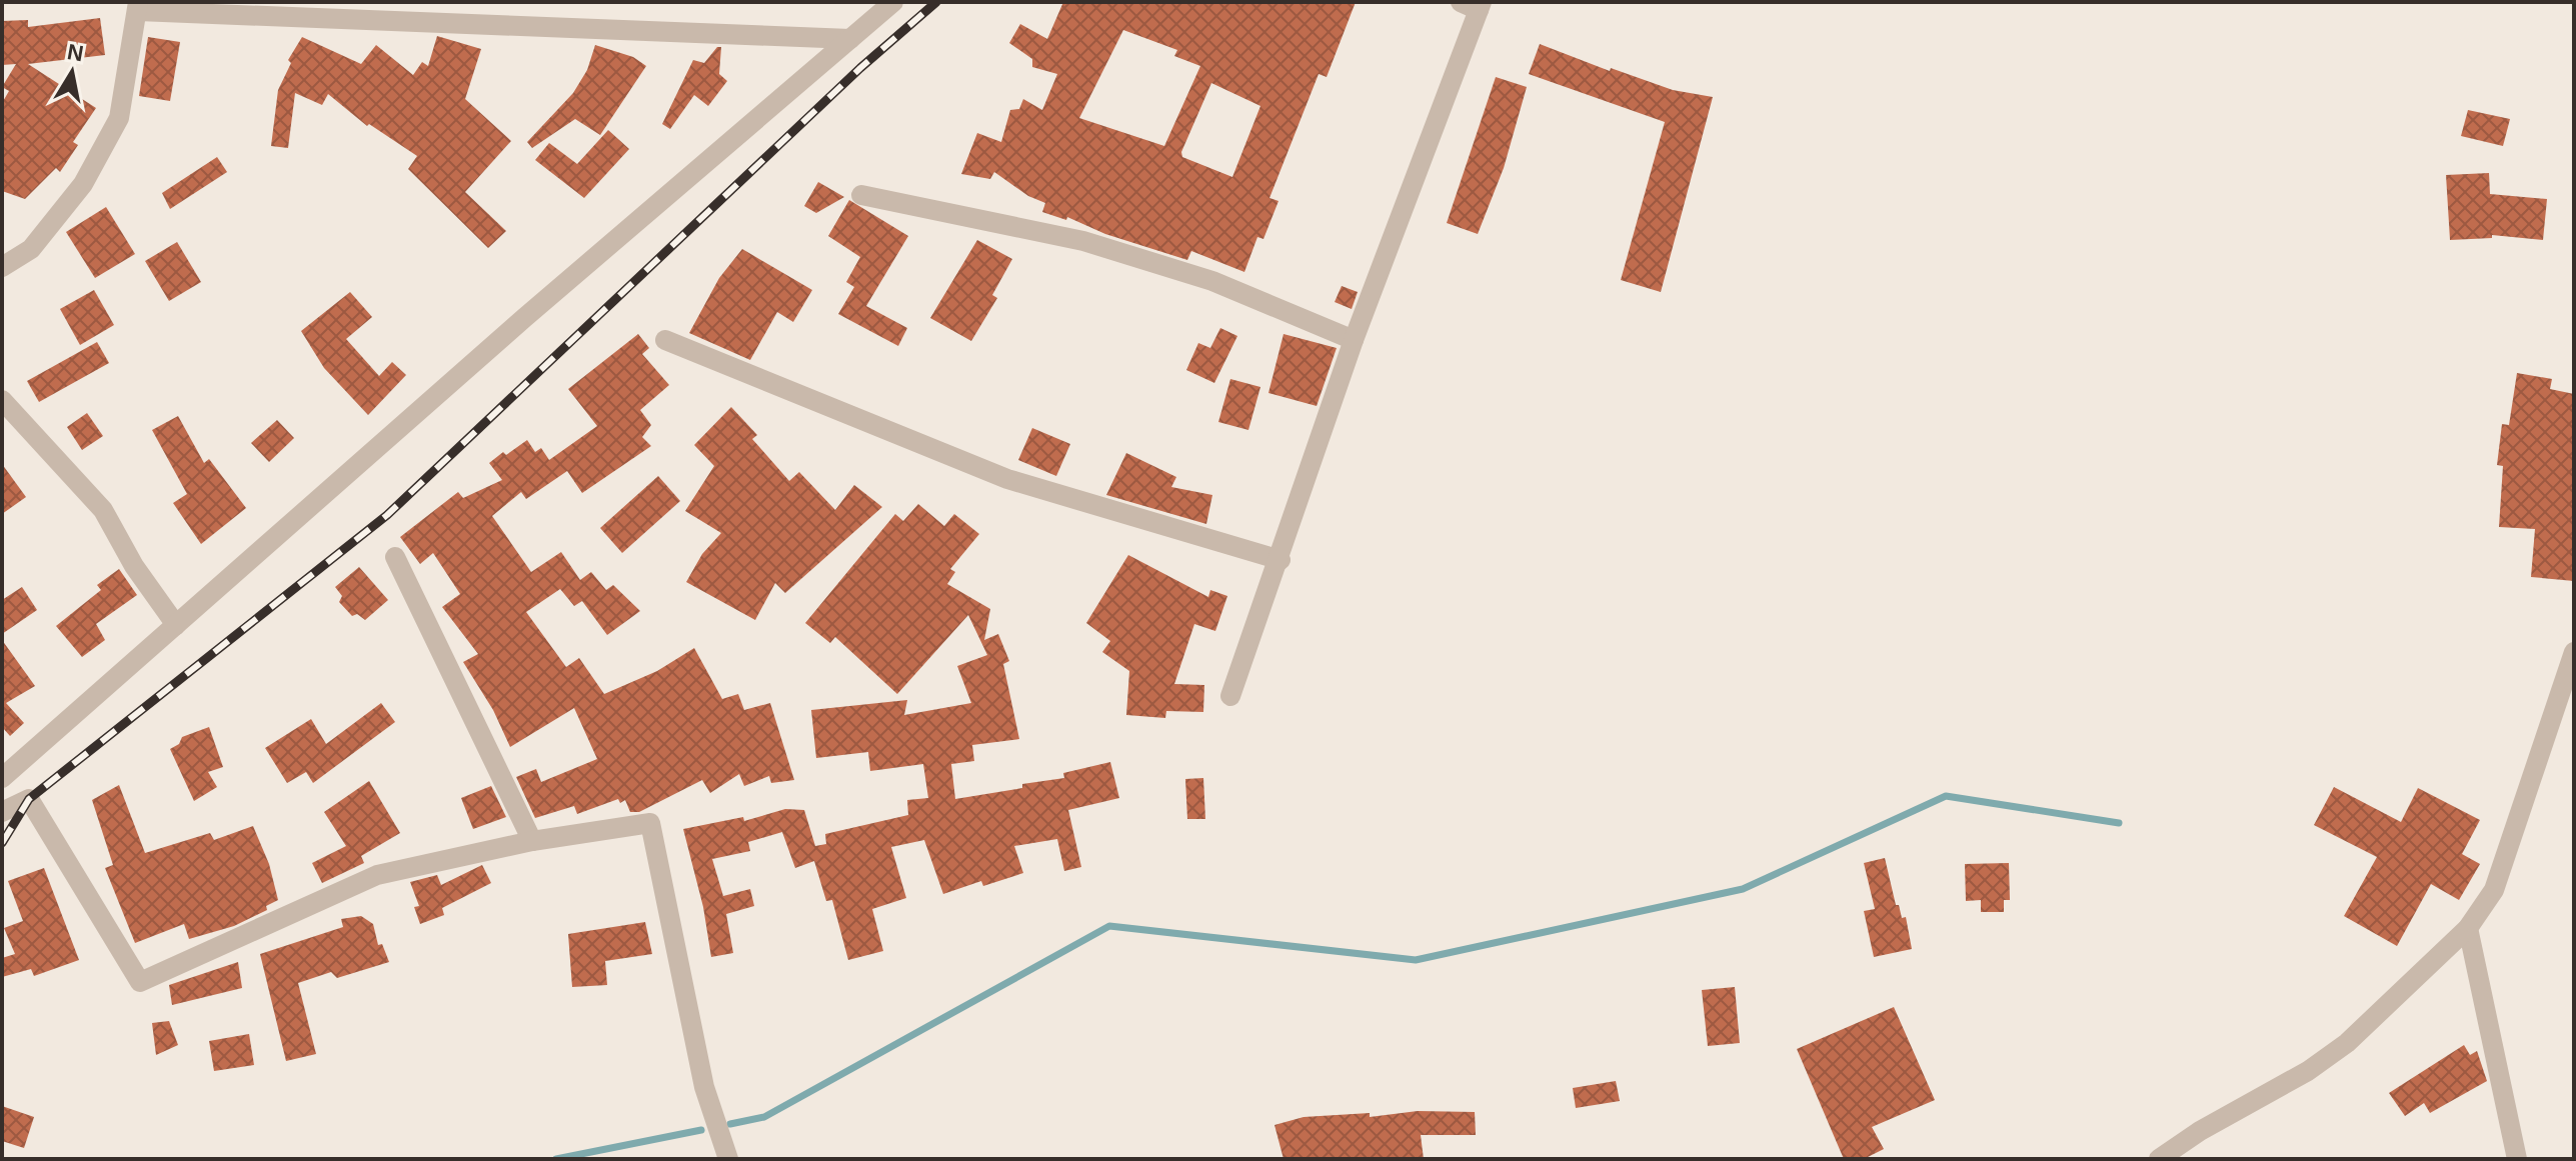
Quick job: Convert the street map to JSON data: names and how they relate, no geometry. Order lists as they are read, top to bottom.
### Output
{
  "north": "top"
}
